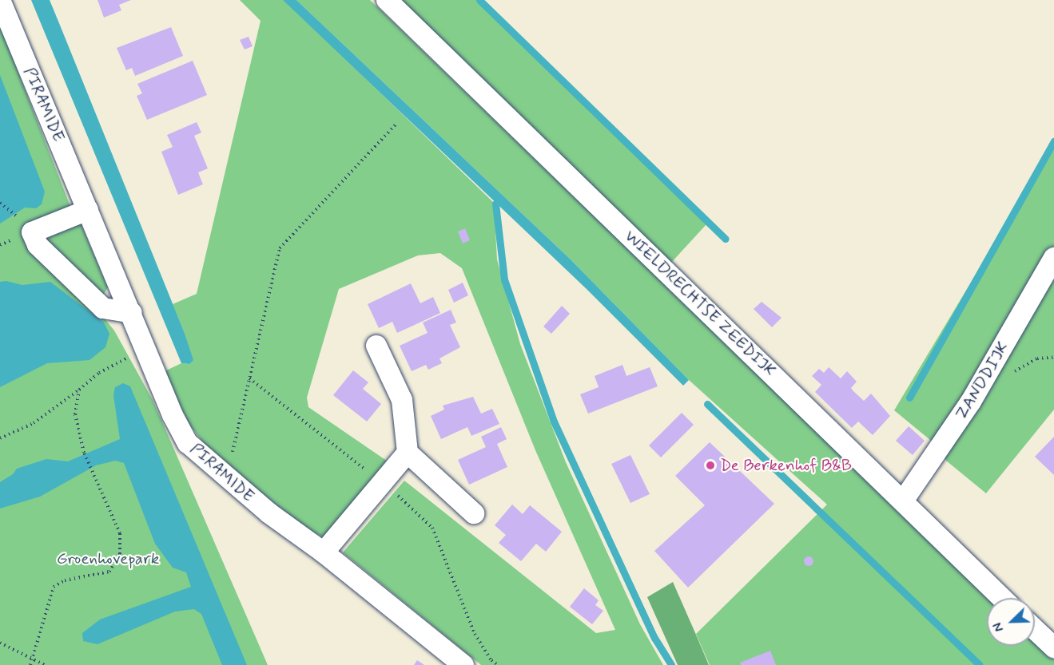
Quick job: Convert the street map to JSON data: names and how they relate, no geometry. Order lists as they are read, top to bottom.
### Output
{
  "streets": {
    "street": ["PIRAMIDE", "WIELDRECHTSE ZEEDIJK", "ZANDDIJK"]
  },
  "crossings": [
    ["WIELDRECHTSE ZEEDIJK", "ZANDDIJK"]
  ],
  "parks": ["Groenhovepark"],
  "places": ["De Berkenhof B&B"],
  "north": "bottom left"
}
